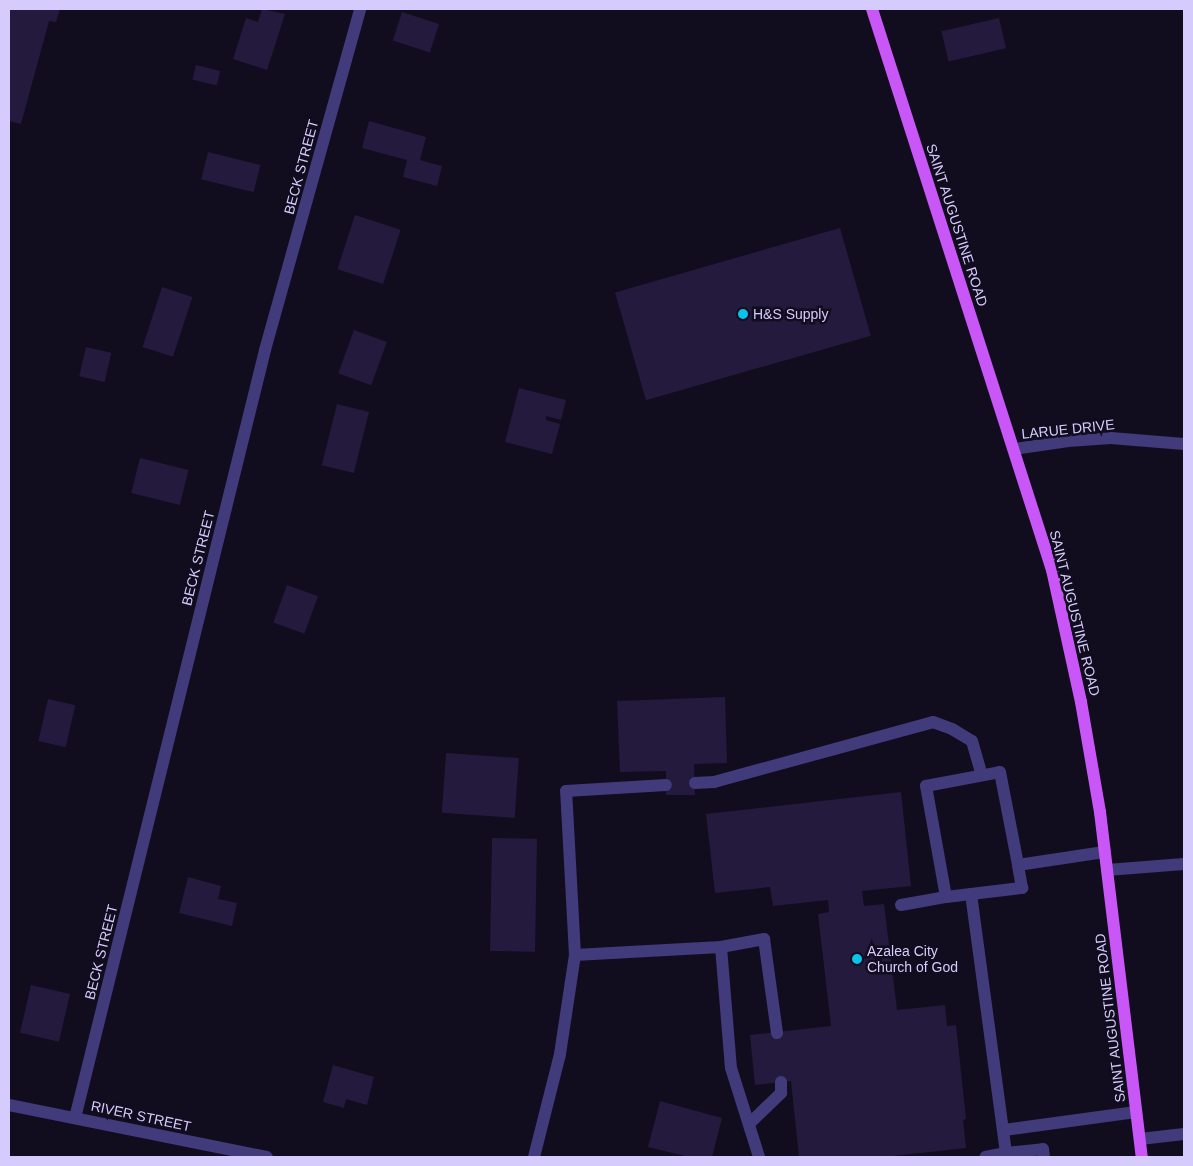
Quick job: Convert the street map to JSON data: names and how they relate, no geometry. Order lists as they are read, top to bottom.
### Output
{
  "streets": {
    "main road": ["SAINT AUGUSTINE ROAD"],
    "street": ["BECK STREET", "LARUE DRIVE", "RIVER STREET"]
  },
  "crossings": [
    ["BECK STREET", "RIVER STREET"],
    ["SAINT AUGUSTINE ROAD", "LARUE DRIVE"]
  ],
  "places": ["H&S Supply", "Azalea City Church of God"]
}
